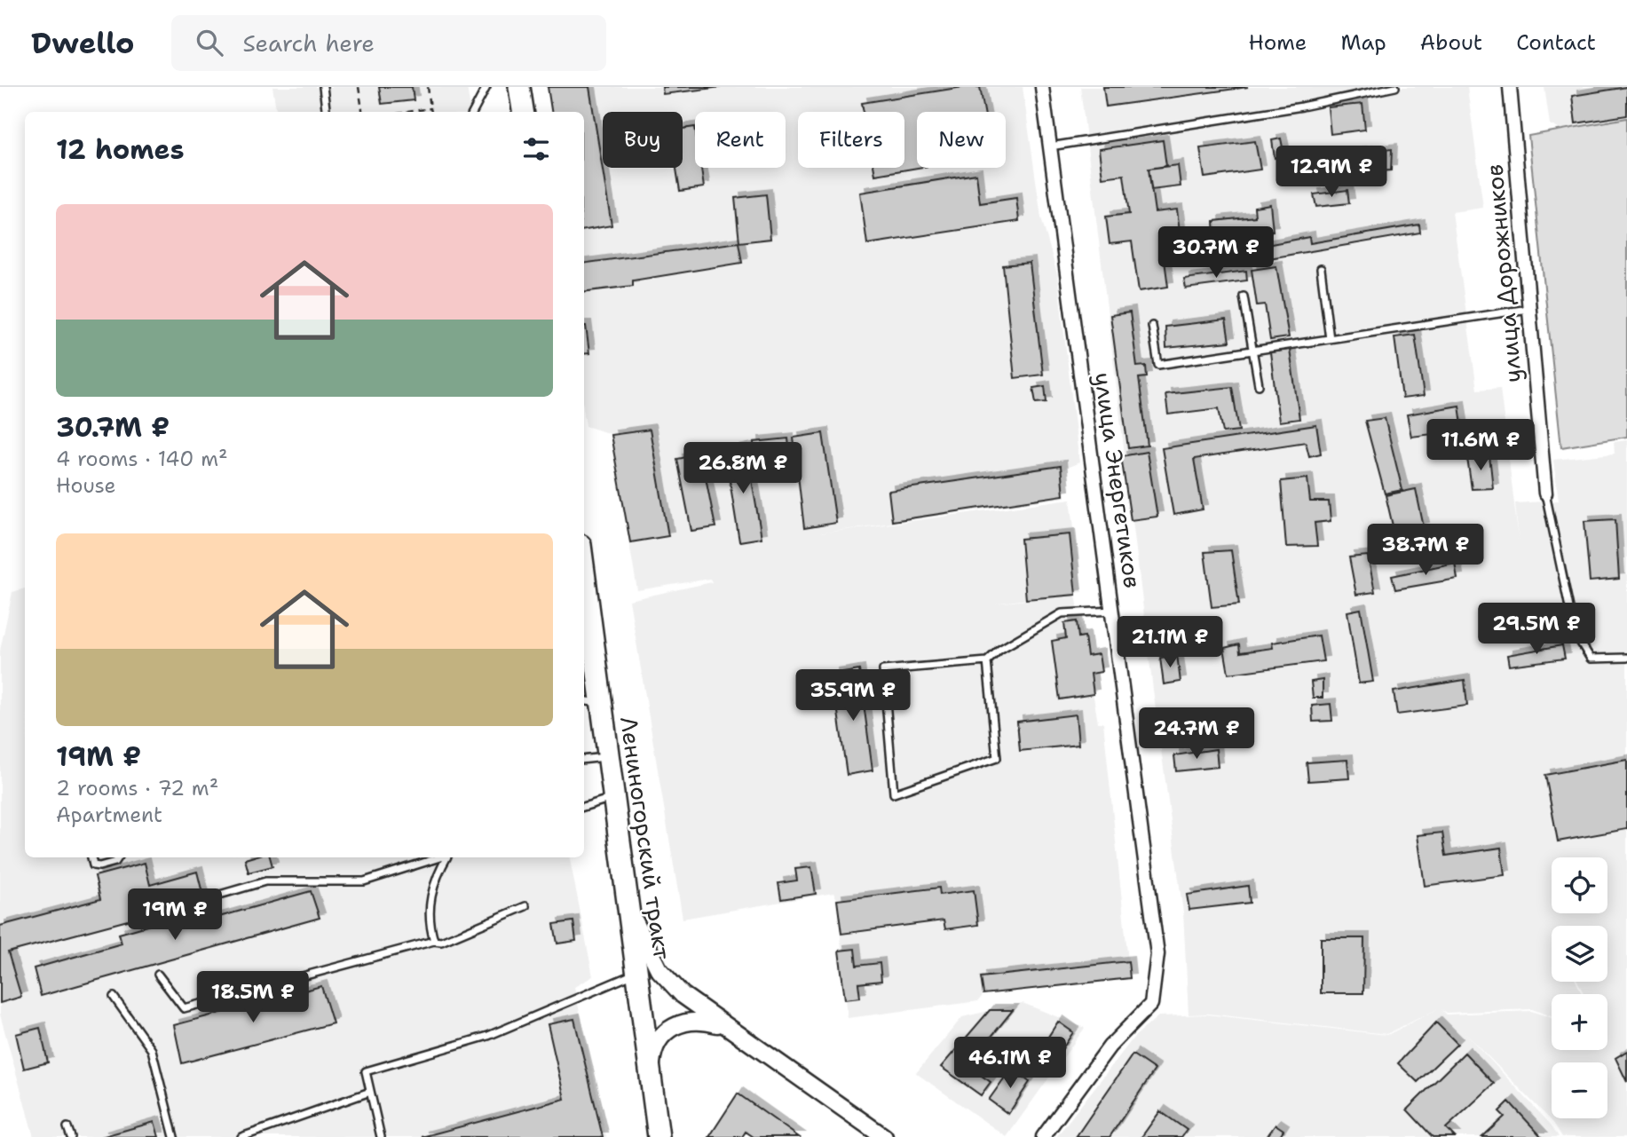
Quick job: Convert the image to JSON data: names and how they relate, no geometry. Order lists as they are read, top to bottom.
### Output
{
  "streets": {
    "main road": ["Лениногорский тракт"],
    "street": ["улица Дорожников", "улица Энергетиков"]
  },
  "page": {
    "header": "Dwello",
    "search": "Search here",
    "nav": [
      "Home",
      "Map",
      "About",
      "Contact"
    ],
    "chip": [
      "Buy",
      "Rent",
      "Filters",
      "New"
    ],
    "heading": "12 homes",
    "price": [
      "12.9M ₽",
      "30.7M ₽",
      "11.6M ₽",
      "26.8M ₽",
      "38.7M ₽",
      "29.5M ₽",
      "21.1M ₽",
      "35.9M ₽",
      "24.7M ₽",
      "19M ₽",
      "18.5M ₽",
      "46.1M ₽"
    ],
    "list": [
      {
        "name": "30.7M ₽",
        "note": "4 rooms · 140 m² · House"
      },
      {
        "name": "19M ₽",
        "note": "2 rooms · 72 m² · Apartment"
      }
    ],
    "map_buttons": ["+", "−"]
  }
}
